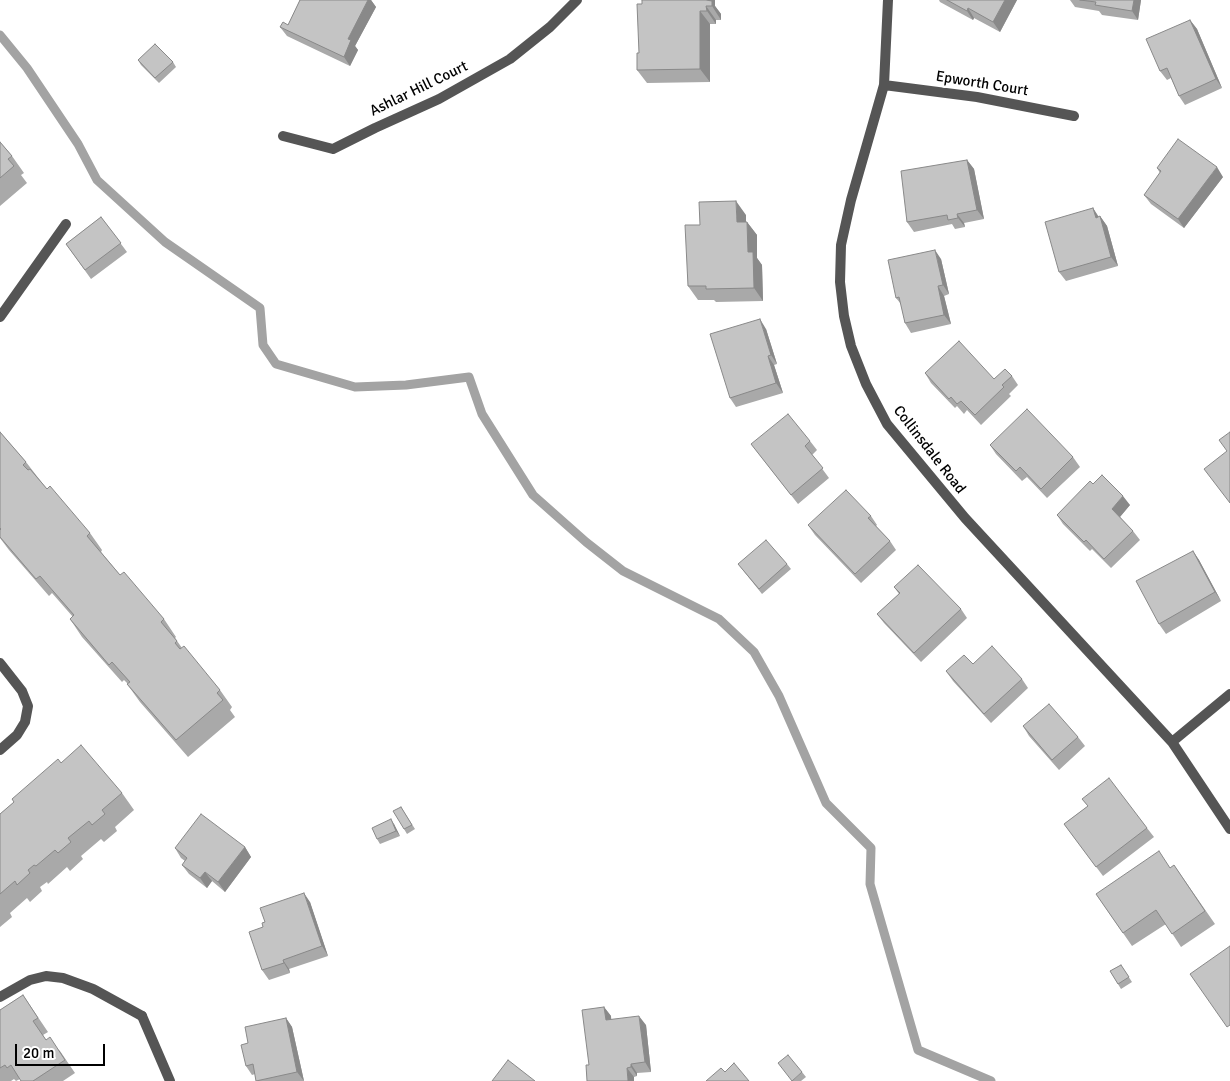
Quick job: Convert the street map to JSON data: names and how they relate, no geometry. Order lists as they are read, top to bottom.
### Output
{
  "streets": {
    "street": ["Epworth Court", "Ashlar Hill Court", "Collinsdale Road"]
  },
  "crossings": [
    ["Epworth Court", "Collinsdale Road"]
  ],
  "scale_bar": "20 m"
}
